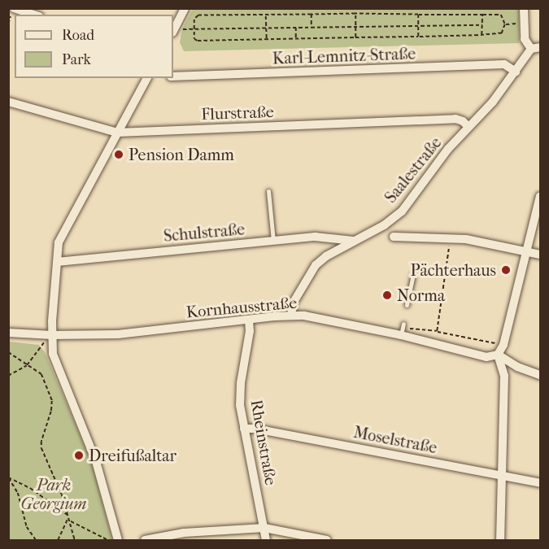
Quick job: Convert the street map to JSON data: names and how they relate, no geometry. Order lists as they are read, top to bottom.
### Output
{
  "streets": {
    "street": [
      "Karl-Lemnitz-Straße",
      "Flurstraße",
      "Saalestraße",
      "Schulstraße",
      "Kornhausstraße",
      "Moselstraße",
      "Rheinstraße"
    ]
  },
  "crossings": [
    ["Karl-Lemnitz-Straße", "Saalestraße"],
    ["Flurstraße", "Saalestraße"],
    ["Saalestraße", "Schulstraße"],
    ["Saalestraße", "Kornhausstraße"],
    ["Kornhausstraße", "Rheinstraße"],
    ["Moselstraße", "Rheinstraße"]
  ],
  "parks": ["Park Georgium"],
  "places": [
    "Pension Damm",
    "Pächterhaus",
    "Norma",
    "Dreifußaltar"
  ],
  "legend": ["Road", "Park"]
}
